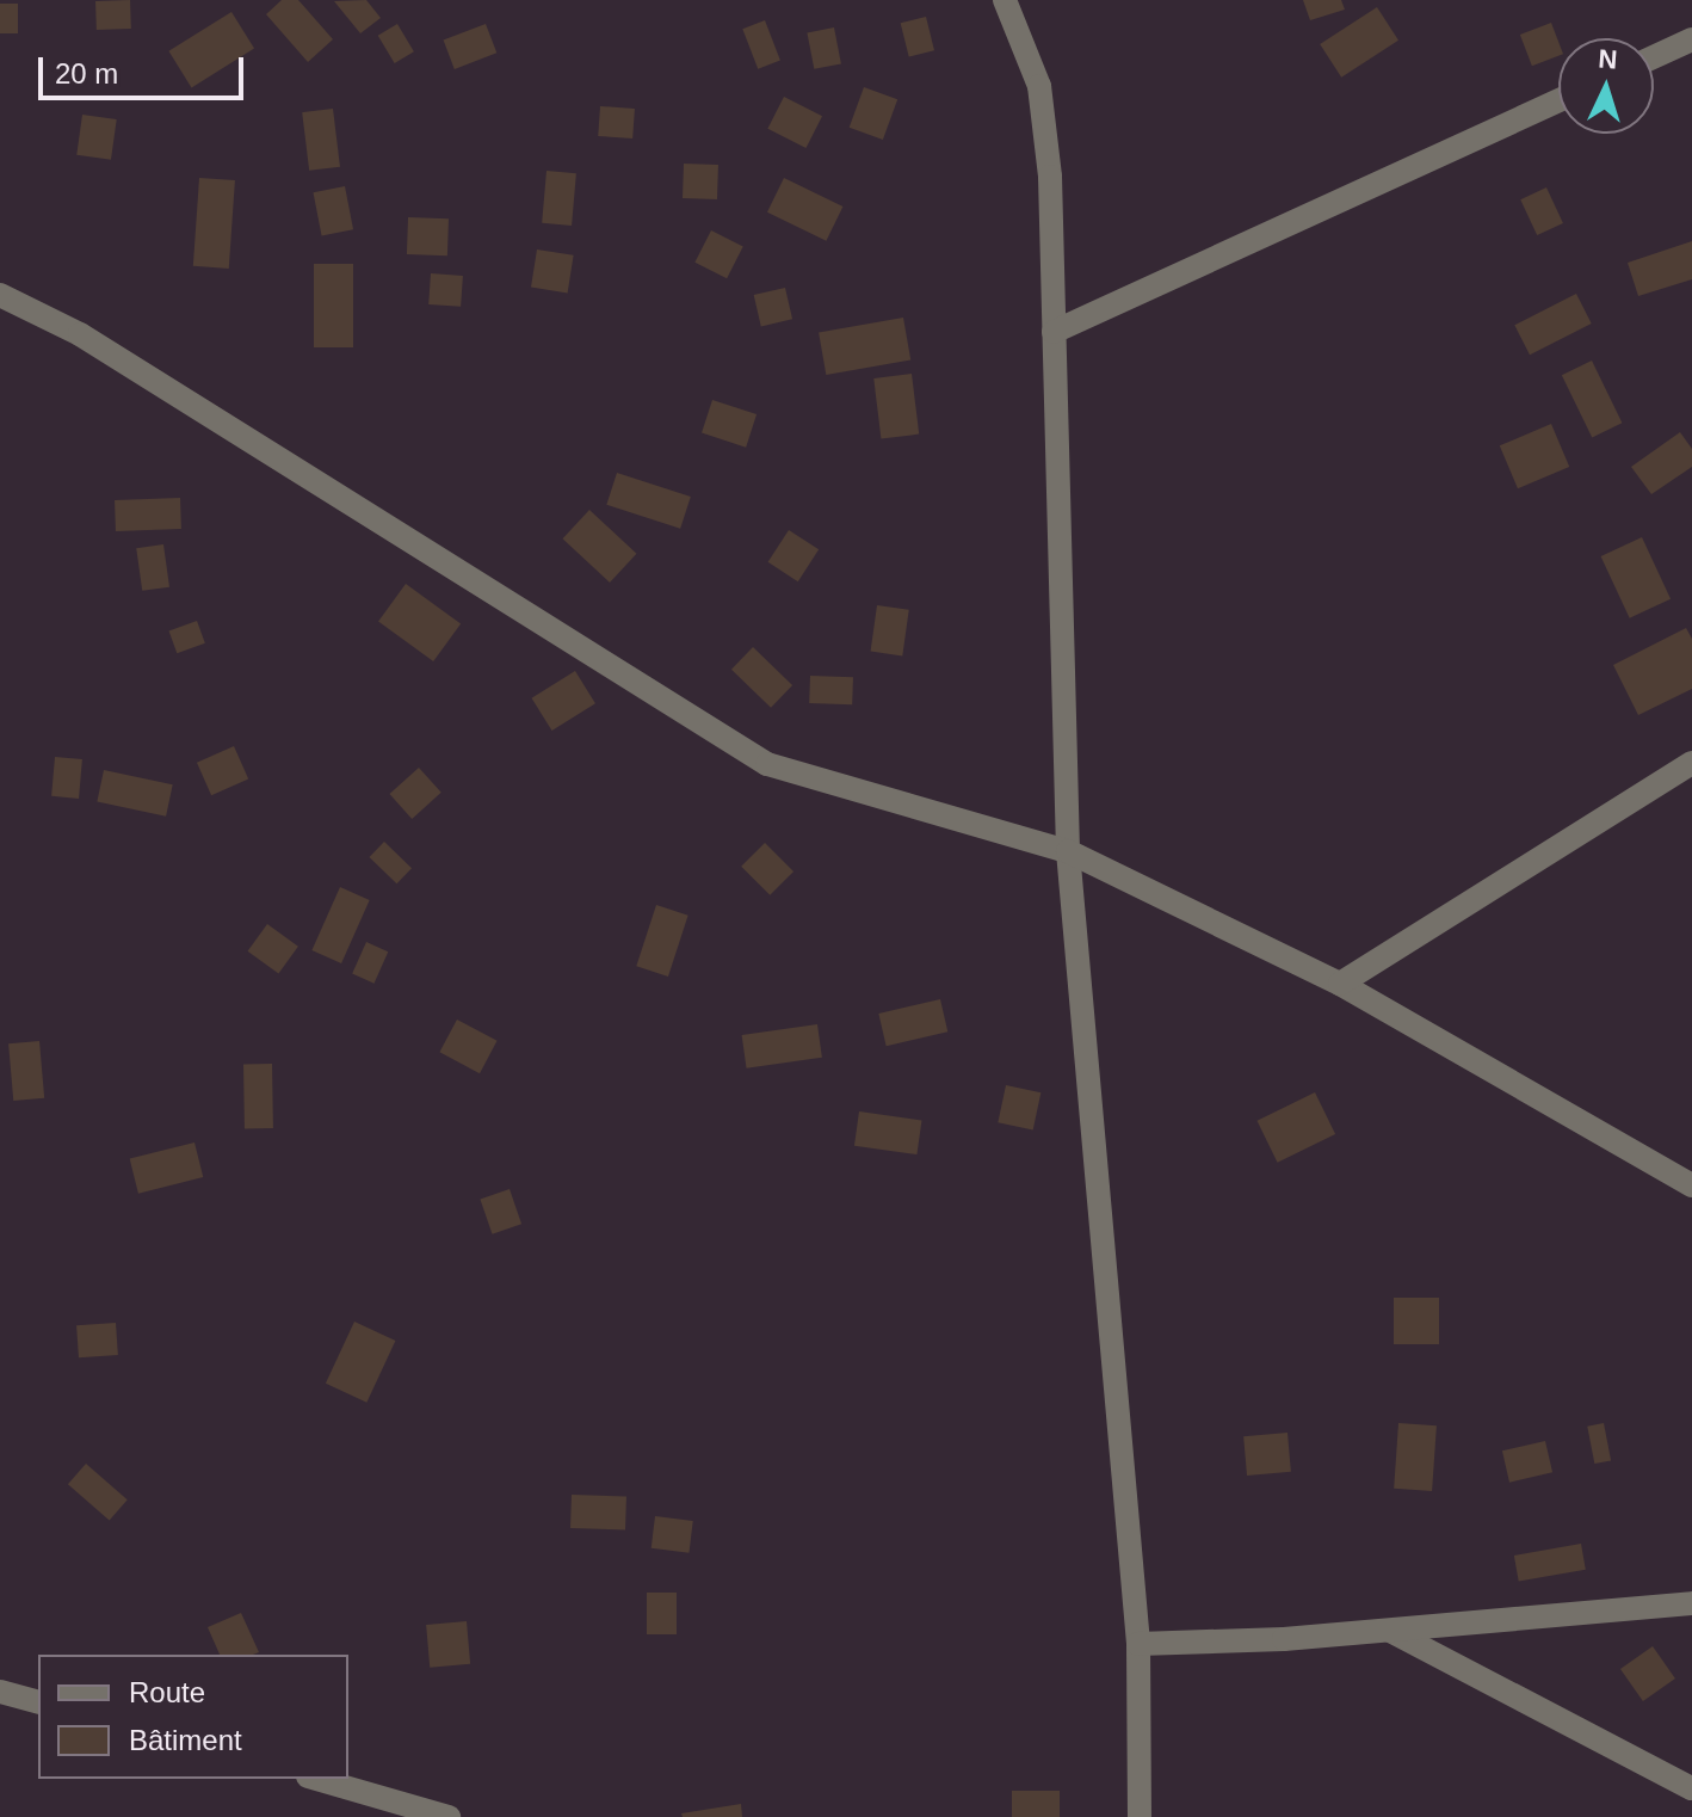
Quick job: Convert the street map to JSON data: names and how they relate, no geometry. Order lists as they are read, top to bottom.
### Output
{
  "legend": ["Route", "Bâtiment"],
  "scale_bar": "20 m",
  "north": "top"
}
